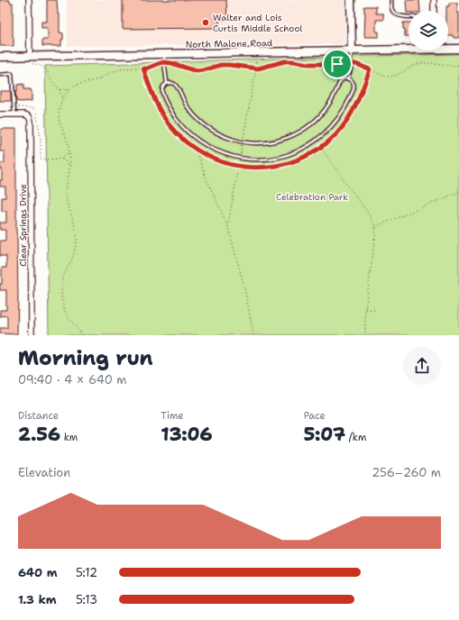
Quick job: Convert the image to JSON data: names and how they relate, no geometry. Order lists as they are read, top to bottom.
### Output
{
  "streets": {
    "street": ["North Malone Road", "Clear Springs Drive"]
  },
  "parks": ["Celebration Park"],
  "places": ["Walter and Lois Curtis Middle School"],
  "page": {
    "heading": ["Morning run", "09:40 · 4 × 640 m"],
    "stats": [
      ["Distance", "2.56 km"],
      ["Time", "13:06"],
      ["Pace", "5:07 /km"]
    ],
    "chart": ["Elevation", "256–260 m"],
    "list": [
      {
        "name": "640 m",
        "note": "5:12"
      },
      {
        "name": "1.3 km",
        "note": "5:13"
      }
    ]
  }
}
